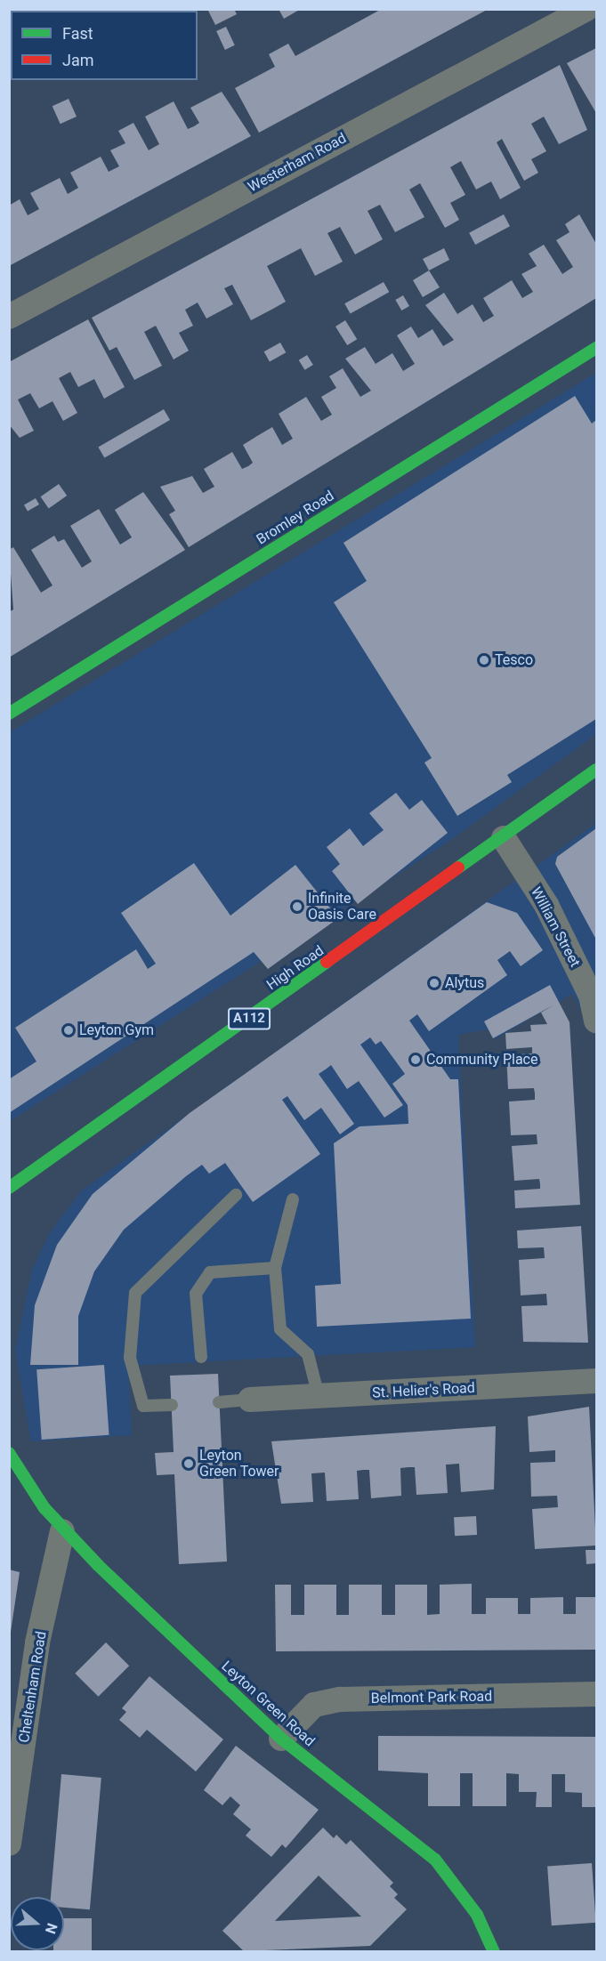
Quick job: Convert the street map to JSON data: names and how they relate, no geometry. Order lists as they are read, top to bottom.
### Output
{
  "streets": {
    "main road": [
      "Bromley Road",
      "High Road",
      "A112",
      "Leyton Green Road"
    ],
    "street": [
      "Westerham Road",
      "William Street",
      "St. Helier's Road",
      "Cheltenham Road",
      "Belmont Park Road"
    ]
  },
  "crossings": [
    ["William Street", "High Road"],
    ["Cheltenham Road", "Leyton Green Road"],
    ["Belmont Park Road", "Leyton Green Road"]
  ],
  "places": [
    "Tesco",
    "Infinite Oasis Care",
    "Alytus",
    "Leyton Gym",
    "Community Place",
    "Leyton Green Tower"
  ],
  "legend": ["Fast", "Jam"],
  "north": "right"
}
